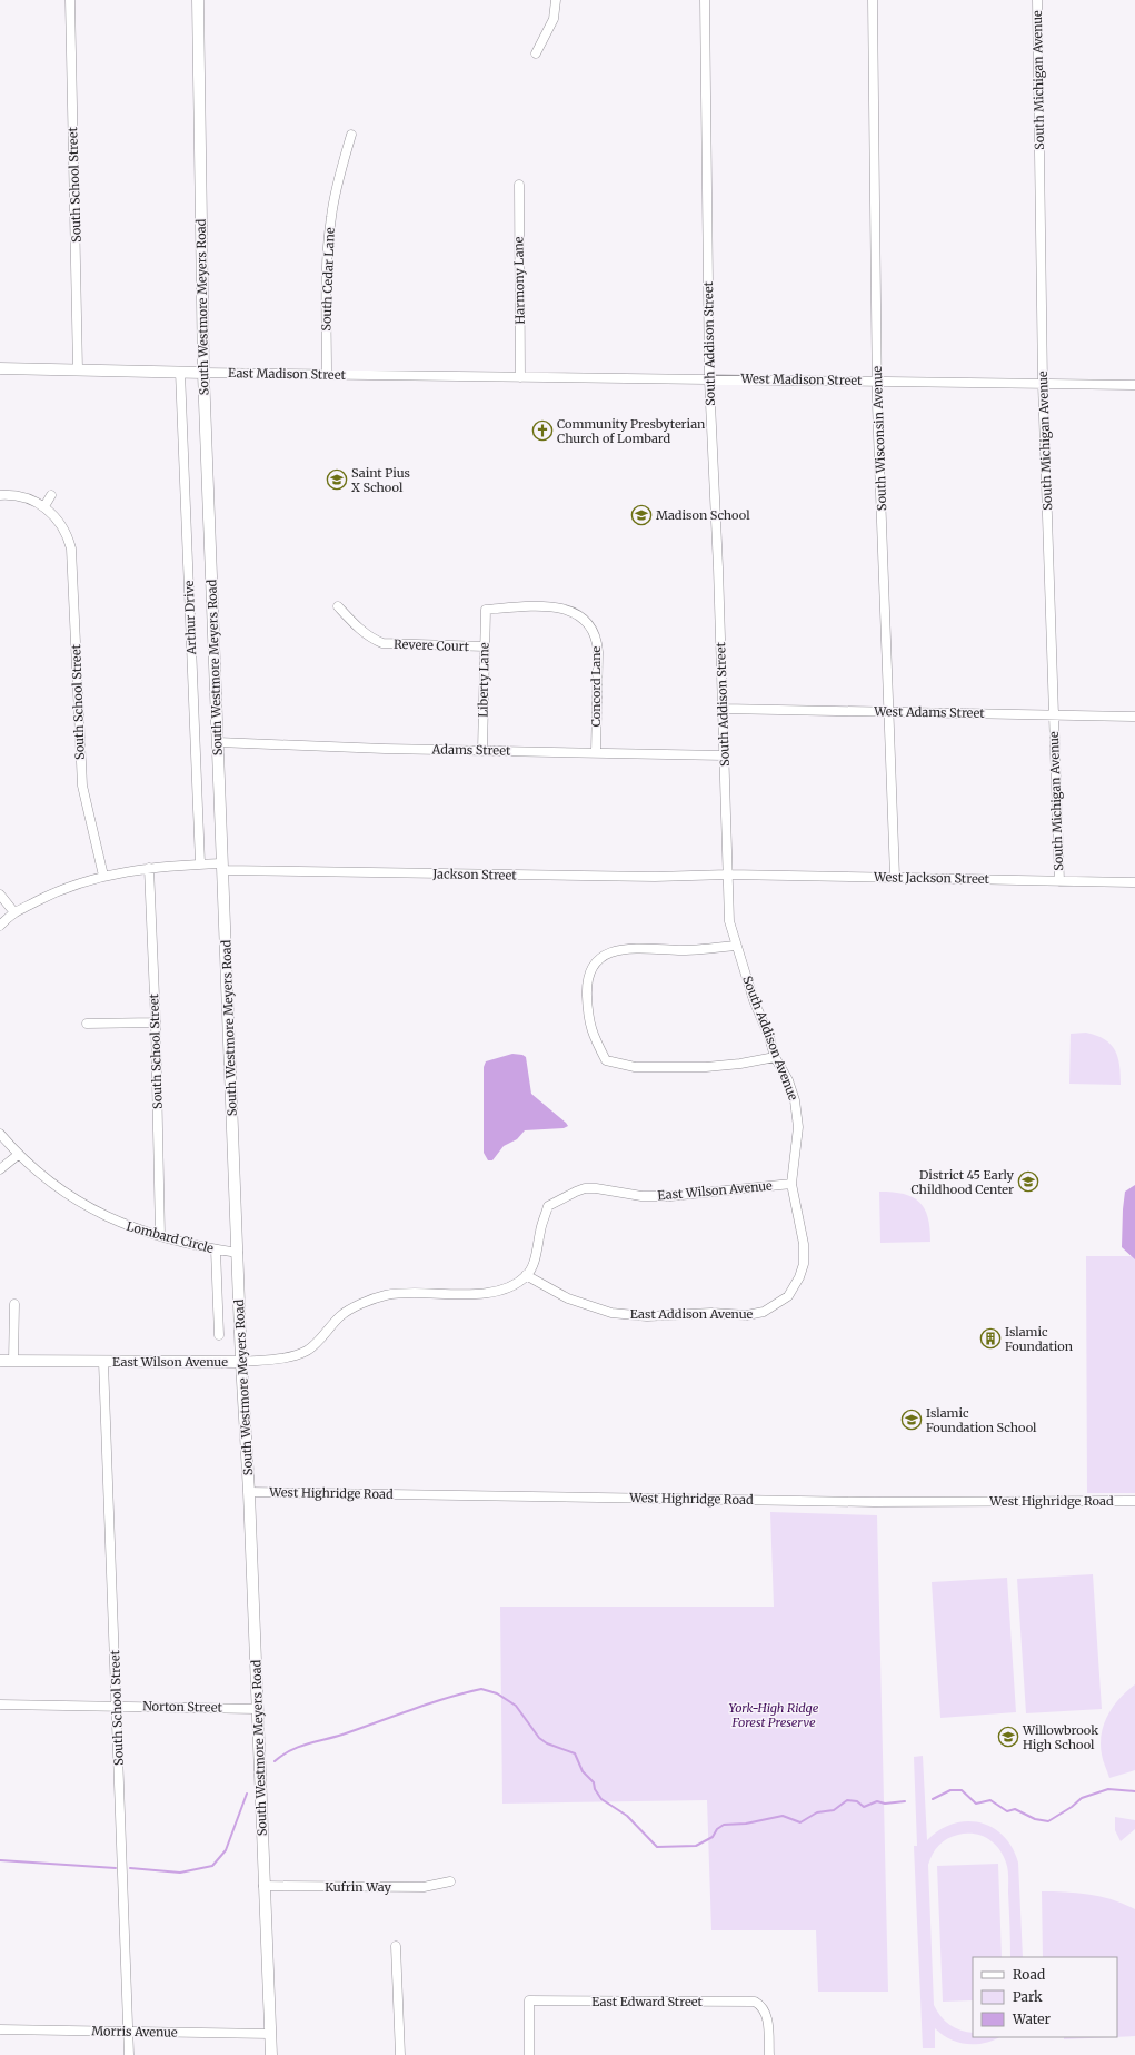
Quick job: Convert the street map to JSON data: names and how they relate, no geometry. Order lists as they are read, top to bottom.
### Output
{
  "streets": {
    "street": [
      "South Michigan Avenue",
      "South School Street",
      "South Cedar Lane",
      "Harmony Lane",
      "South Westmore Meyers Road",
      "South Addison Street",
      "East Madison Street",
      "West Madison Street",
      "South Wisconsin Avenue",
      "Arthur Drive",
      "Revere Court",
      "Liberty Lane",
      "Concord Lane",
      "West Adams Street",
      "Adams Street",
      "Jackson Street",
      "West Jackson Street",
      "South Addison Avenue",
      "East Wilson Avenue",
      "Lombard Circle",
      "East Addison Avenue",
      "West Highridge Road",
      "Norton Street",
      "Kufrin Way",
      "East Edward Street",
      "Morris Avenue"
    ]
  },
  "crossings": [
    ["South Michigan Avenue", "West Madison Street"],
    ["South Michigan Avenue", "West Adams Street"],
    ["South Michigan Avenue", "West Jackson Street"],
    ["South School Street", "East Madison Street"],
    ["South School Street", "East Wilson Avenue"],
    ["South School Street", "Lombard Circle"],
    ["South School Street", "Norton Street"],
    ["South School Street", "Morris Avenue"],
    ["South Cedar Lane", "East Madison Street"],
    ["Harmony Lane", "East Madison Street"],
    ["Harmony Lane", "West Madison Street"],
    ["South Westmore Meyers Road", "East Madison Street"],
    ["South Westmore Meyers Road", "Adams Street"],
    ["South Westmore Meyers Road", "Jackson Street"],
    ["South Westmore Meyers Road", "East Wilson Avenue"],
    ["South Westmore Meyers Road", "Lombard Circle"],
    ["South Westmore Meyers Road", "West Highridge Road"],
    ["South Westmore Meyers Road", "Norton Street"],
    ["South Westmore Meyers Road", "Kufrin Way"],
    ["South Westmore Meyers Road", "Morris Avenue"],
    ["South Addison Street", "West Madison Street"],
    ["South Addison Street", "West Adams Street"],
    ["South Addison Street", "Adams Street"],
    ["South Addison Street", "Jackson Street"],
    ["South Addison Street", "West Jackson Street"],
    ["South Addison Street", "South Addison Avenue"],
    ["East Madison Street", "West Madison Street"],
    ["East Madison Street", "Arthur Drive"],
    ["West Madison Street", "South Wisconsin Avenue"],
    ["South Wisconsin Avenue", "West Adams Street"],
    ["South Wisconsin Avenue", "West Jackson Street"],
    ["Revere Court", "Liberty Lane"],
    ["Liberty Lane", "Concord Lane"],
    ["Liberty Lane", "Adams Street"],
    ["Concord Lane", "Adams Street"],
    ["Jackson Street", "West Jackson Street"],
    ["Jackson Street", "South Addison Avenue"],
    ["West Jackson Street", "South Addison Avenue"],
    ["South Addison Avenue", "East Wilson Avenue"],
    ["South Addison Avenue", "East Addison Avenue"],
    ["East Wilson Avenue", "East Addison Avenue"]
  ],
  "parks": ["York-High Ridge Forest Preserve"],
  "places": {
    "church": ["Community Presbyterian Church of Lombard"],
    "school or university": [
      "Saint Pius X School",
      "Madison School",
      "District 45 Early Childhood Center",
      "Islamic Foundation School",
      "Willowbrook High School"
    ],
    "building": ["Islamic Foundation"]
  },
  "legend": ["Road", "Park", "Water"]
}
